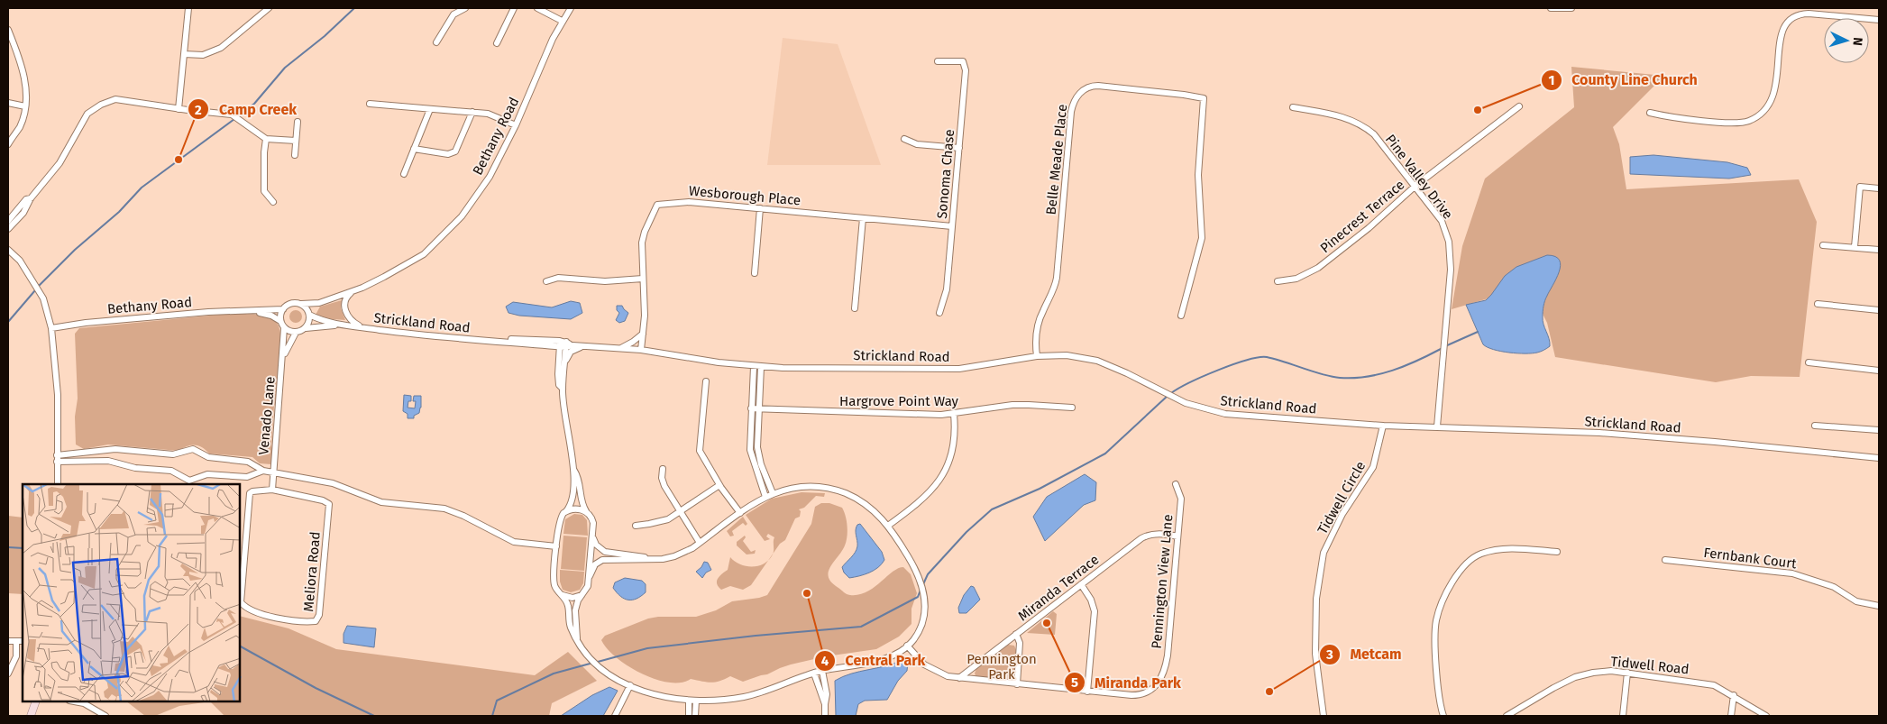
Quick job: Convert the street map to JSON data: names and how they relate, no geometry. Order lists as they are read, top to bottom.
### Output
{
  "streets": {
    "street": [
      "Bethany Road",
      "Belle Meade Place",
      "Sonoma Chase",
      "Pine Valley Drive",
      "Wesborough Place",
      "Pinecrest Terrace",
      "Strickland Road",
      "Hargrove Point Way",
      "Venado Lane",
      "Tidwell Circle",
      "Fernbank Court",
      "Meliora Road",
      "Pennington View Lane",
      "Miranda Terrace",
      "Tidwell Road"
    ]
  },
  "crossings": [
    ["Bethany Road", "Strickland Road"],
    ["Bethany Road", "Venado Lane"],
    ["Belle Meade Place", "Strickland Road"],
    ["Sonoma Chase", "Wesborough Place"],
    ["Pine Valley Drive", "Pinecrest Terrace"],
    ["Pine Valley Drive", "Strickland Road"],
    ["Wesborough Place", "Strickland Road"],
    ["Strickland Road", "Venado Lane"],
    ["Strickland Road", "Tidwell Circle"],
    ["Pennington View Lane", "Miranda Terrace"]
  ],
  "parks": ["Pennington Park"],
  "places": [
    "County Line Church",
    "Camp Creek",
    "Central Park",
    "Miranda Park",
    "Metcam"
  ],
  "north": "right"
}
